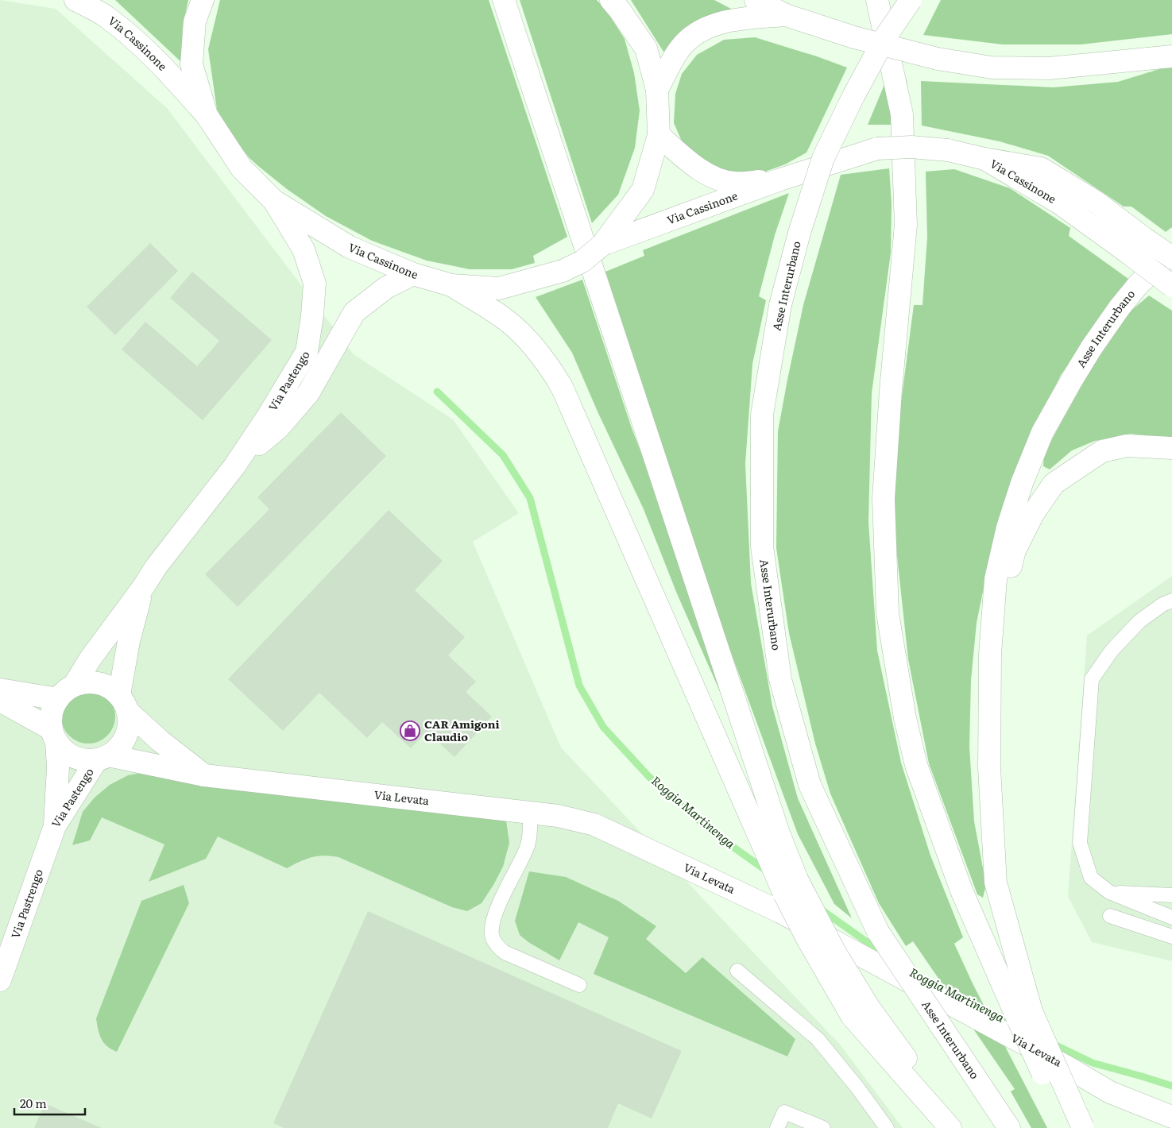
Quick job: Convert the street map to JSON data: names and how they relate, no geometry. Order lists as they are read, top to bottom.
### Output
{
  "streets": {
    "main road": [
      "Via Cassinone",
      "Asse Interurbano",
      "Via Pastengo",
      "Via Levata",
      "Via Pastrengo"
    ]
  },
  "crossings": [
    ["Via Cassinone", "Via Pastengo"],
    ["Via Pastengo", "Via Levata"],
    ["Via Pastengo", "Via Pastrengo"]
  ],
  "water": ["Roggia Martinenga"],
  "places": {
    "shop": ["CAR Amigoni Claudio"]
  },
  "scale_bar": "20 m"
}
